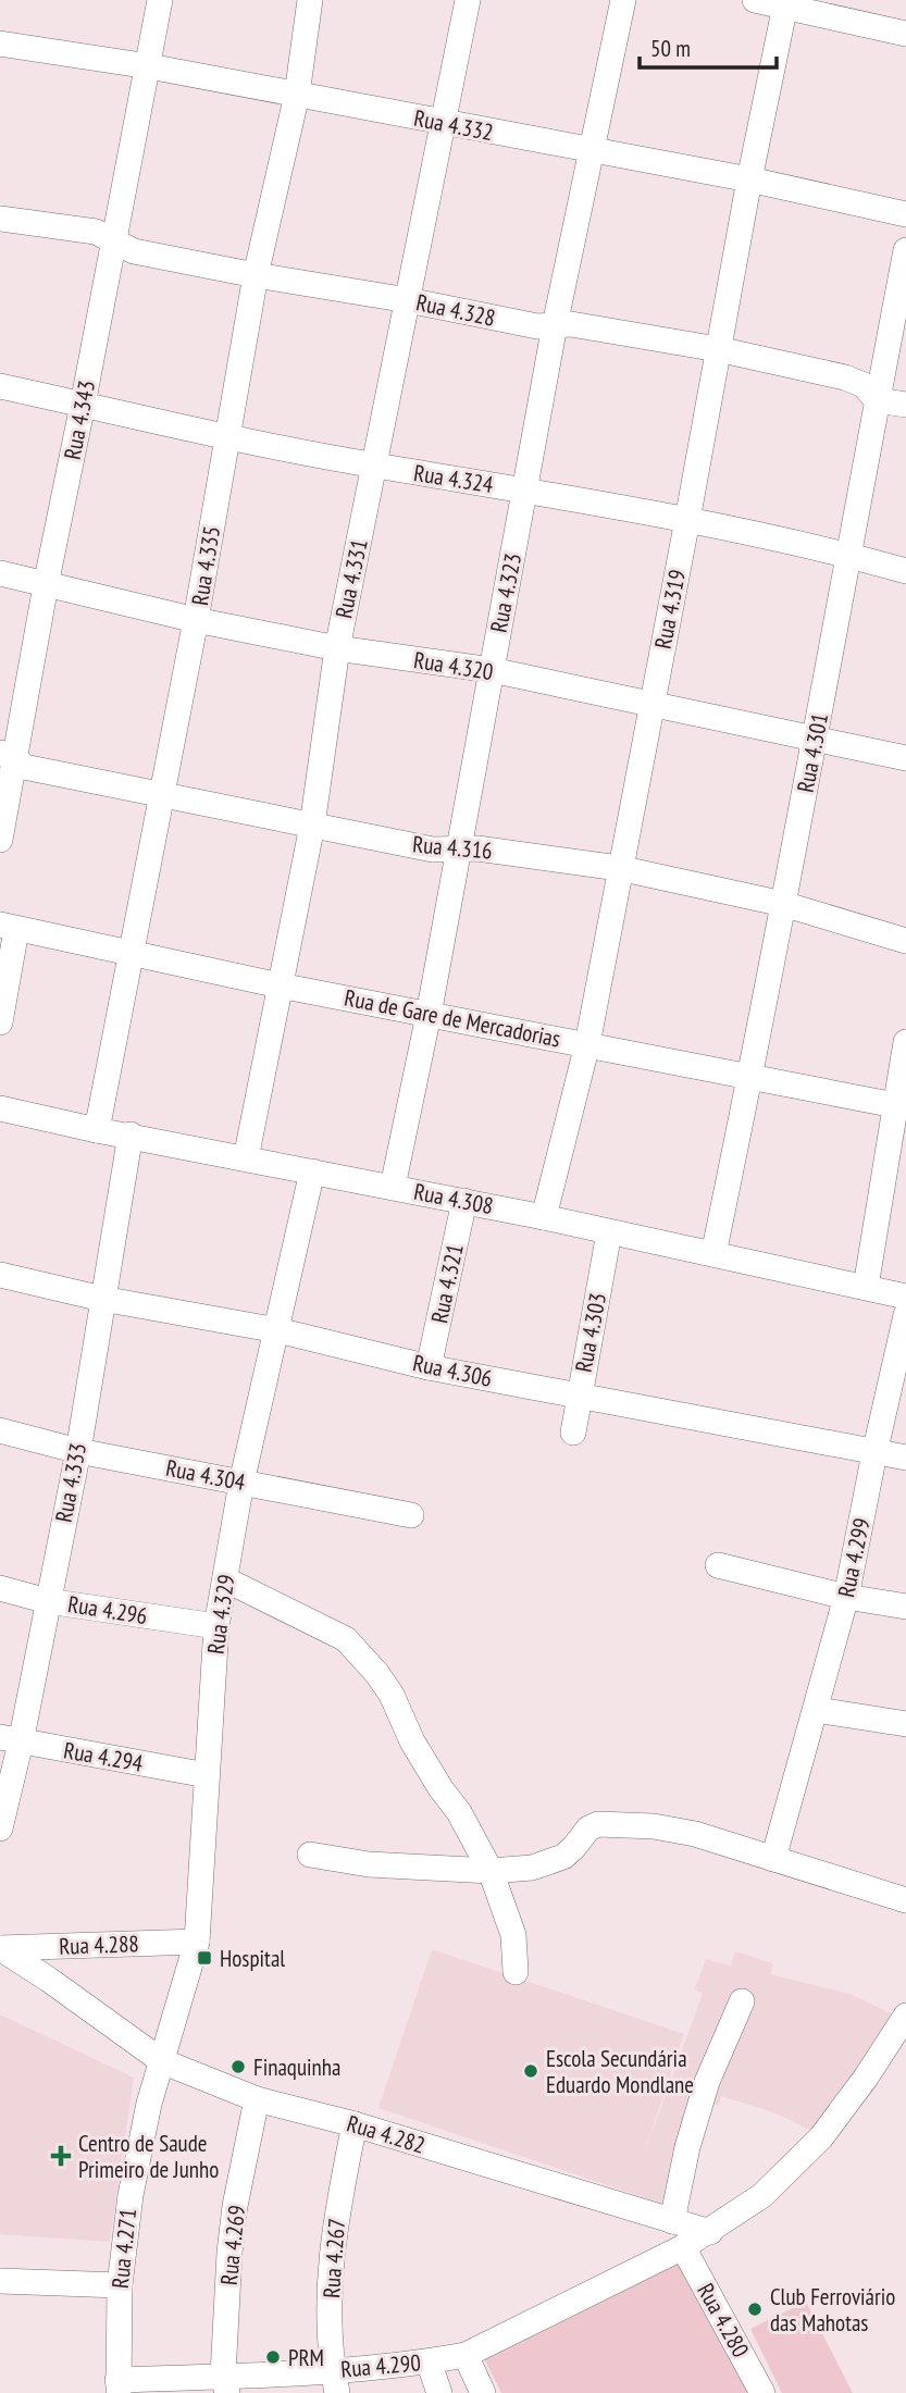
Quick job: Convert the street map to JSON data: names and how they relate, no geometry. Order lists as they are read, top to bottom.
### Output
{
  "streets": {
    "street": [
      "Rua 4.332",
      "Rua 4.328",
      "Rua 4.343",
      "Rua 4.324",
      "Rua 4.335",
      "Rua 4.331",
      "Rua 4.323",
      "Rua 4.319",
      "Rua 4.320",
      "Rua 4.301",
      "Rua 4.316",
      "Rua de Gare de Mercadorias",
      "Rua 4.308",
      "Rua 4.321",
      "Rua 4.303",
      "Rua 4.306",
      "Rua 4.304",
      "Rua 4.333",
      "Rua 4.299",
      "Rua 4.296",
      "Rua 4.329",
      "Rua 4.294",
      "Rua 4.288",
      "Rua 4.282",
      "Rua 4.269",
      "Rua 4.271",
      "Rua 4.267",
      "Rua 4.280",
      "Rua 4.290"
    ]
  },
  "crossings": [
    ["Rua 4.332", "Rua 4.343"],
    ["Rua 4.332", "Rua 4.335"],
    ["Rua 4.332", "Rua 4.331"],
    ["Rua 4.332", "Rua 4.323"],
    ["Rua 4.332", "Rua 4.319"],
    ["Rua 4.328", "Rua 4.343"],
    ["Rua 4.328", "Rua 4.335"],
    ["Rua 4.328", "Rua 4.331"],
    ["Rua 4.328", "Rua 4.323"],
    ["Rua 4.328", "Rua 4.319"],
    ["Rua 4.328", "Rua 4.301"],
    ["Rua 4.343", "Rua 4.324"],
    ["Rua 4.343", "Rua 4.320"],
    ["Rua 4.343", "Rua 4.316"],
    ["Rua 4.324", "Rua 4.335"],
    ["Rua 4.324", "Rua 4.331"],
    ["Rua 4.324", "Rua 4.323"],
    ["Rua 4.324", "Rua 4.319"],
    ["Rua 4.324", "Rua 4.301"],
    ["Rua 4.335", "Rua 4.320"],
    ["Rua 4.335", "Rua 4.316"],
    ["Rua 4.335", "Rua de Gare de Mercadorias"],
    ["Rua 4.335", "Rua 4.308"],
    ["Rua 4.331", "Rua 4.320"],
    ["Rua 4.331", "Rua 4.316"],
    ["Rua 4.331", "Rua de Gare de Mercadorias"],
    ["Rua 4.331", "Rua 4.308"],
    ["Rua 4.323", "Rua 4.320"],
    ["Rua 4.323", "Rua 4.316"],
    ["Rua 4.323", "Rua de Gare de Mercadorias"],
    ["Rua 4.323", "Rua 4.308"],
    ["Rua 4.319", "Rua 4.320"],
    ["Rua 4.319", "Rua 4.316"],
    ["Rua 4.319", "Rua de Gare de Mercadorias"],
    ["Rua 4.319", "Rua 4.308"],
    ["Rua 4.320", "Rua 4.301"],
    ["Rua 4.301", "Rua 4.316"],
    ["Rua 4.301", "Rua de Gare de Mercadorias"],
    ["Rua 4.301", "Rua 4.308"],
    ["Rua 4.308", "Rua 4.321"],
    ["Rua 4.308", "Rua 4.303"],
    ["Rua 4.308", "Rua 4.333"],
    ["Rua 4.308", "Rua 4.329"],
    ["Rua 4.321", "Rua 4.306"],
    ["Rua 4.303", "Rua 4.306"],
    ["Rua 4.306", "Rua 4.333"],
    ["Rua 4.306", "Rua 4.299"],
    ["Rua 4.306", "Rua 4.329"],
    ["Rua 4.304", "Rua 4.333"],
    ["Rua 4.304", "Rua 4.329"],
    ["Rua 4.333", "Rua 4.296"],
    ["Rua 4.333", "Rua 4.294"],
    ["Rua 4.296", "Rua 4.329"],
    ["Rua 4.329", "Rua 4.294"],
    ["Rua 4.329", "Rua 4.288"],
    ["Rua 4.329", "Rua 4.282"],
    ["Rua 4.329", "Rua 4.271"],
    ["Rua 4.288", "Rua 4.282"],
    ["Rua 4.282", "Rua 4.269"],
    ["Rua 4.282", "Rua 4.271"],
    ["Rua 4.282", "Rua 4.267"],
    ["Rua 4.269", "Rua 4.290"],
    ["Rua 4.271", "Rua 4.290"],
    ["Rua 4.267", "Rua 4.290"],
    ["Rua 4.280", "Rua 4.290"]
  ],
  "places": {
    "transit": ["Hospital"],
    "other": [
      "Finaquinha",
      "Escola Secundária Eduardo Mondlane",
      "Club Ferroviário das Mahotas",
      "PRM"
    ],
    "health": ["Centro de Saude Primeiro de Junho"]
  },
  "scale_bar": "50 m"
}
